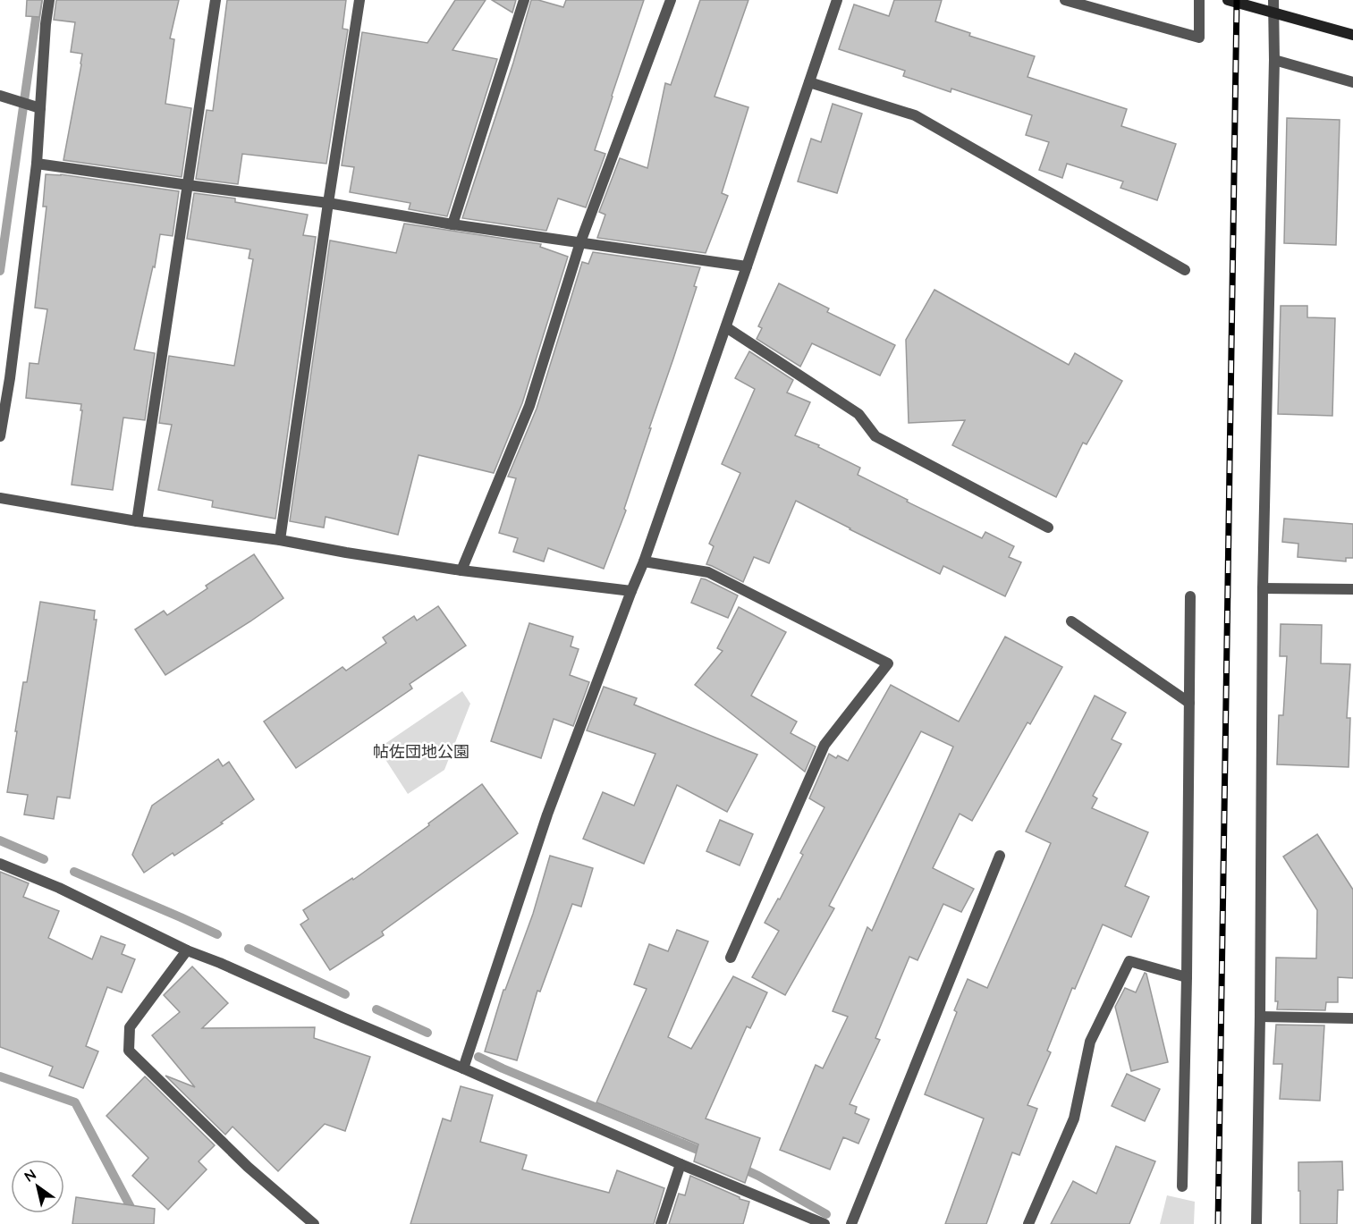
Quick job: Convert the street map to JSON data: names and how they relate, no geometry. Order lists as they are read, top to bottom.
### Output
{
  "parks": ["帖佐団地公園"],
  "north": "top left"
}
